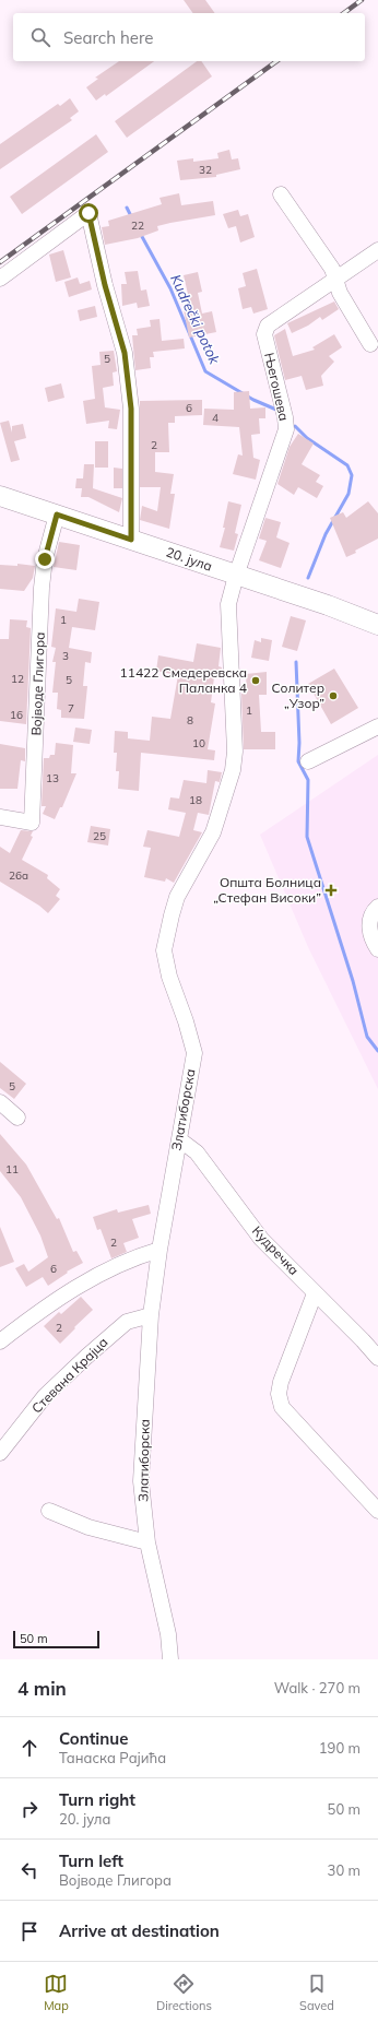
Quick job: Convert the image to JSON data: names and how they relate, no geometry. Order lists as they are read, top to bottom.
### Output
{
  "streets": {
    "main road": ["20. јула"],
    "street": [
      "Његошева",
      "Војводе Глигора",
      "Златиборска",
      "Кудречка",
      "Стевана Крајца"
    ]
  },
  "crossings": [
    ["Његошева", "20. јула"],
    ["Његошева", "Златиборска"],
    ["20. јула", "Војводе Глигора"],
    ["20. јула", "Златиборска"],
    ["Златиборска", "Кудречка"],
    ["Златиборска", "Стевана Крајца"]
  ],
  "water": ["Kudrečki potok"],
  "places": {
    "other": ["11422 Смедеревска Паланка 4", "Солитер „Узор”"],
    "health": ["Општа Болница „Стефан Високи”"]
  },
  "house_numbers": [
    "32",
    "22",
    "5",
    "6",
    "4",
    "2",
    "1",
    "3",
    "12",
    "5",
    "7",
    "1",
    "16",
    "8",
    "10",
    "13",
    "18",
    "25",
    "26a",
    "5",
    "11",
    "2",
    "6",
    "2"
  ],
  "scale_bar": "50 m",
  "page": {
    "search": "Search here",
    "scale": "50 m",
    "heading": ["4 min", "Walk · 270 m"],
    "list": [
      ["Continue", "Танаска Рајића", "190 m"],
      ["Turn right", "20. јула", "50 m"],
      ["Turn left", "Војводе Глигора", "30 m"],
      "Arrive at destination"
    ],
    "nav": ["Map", "Directions", "Saved"]
  }
}
